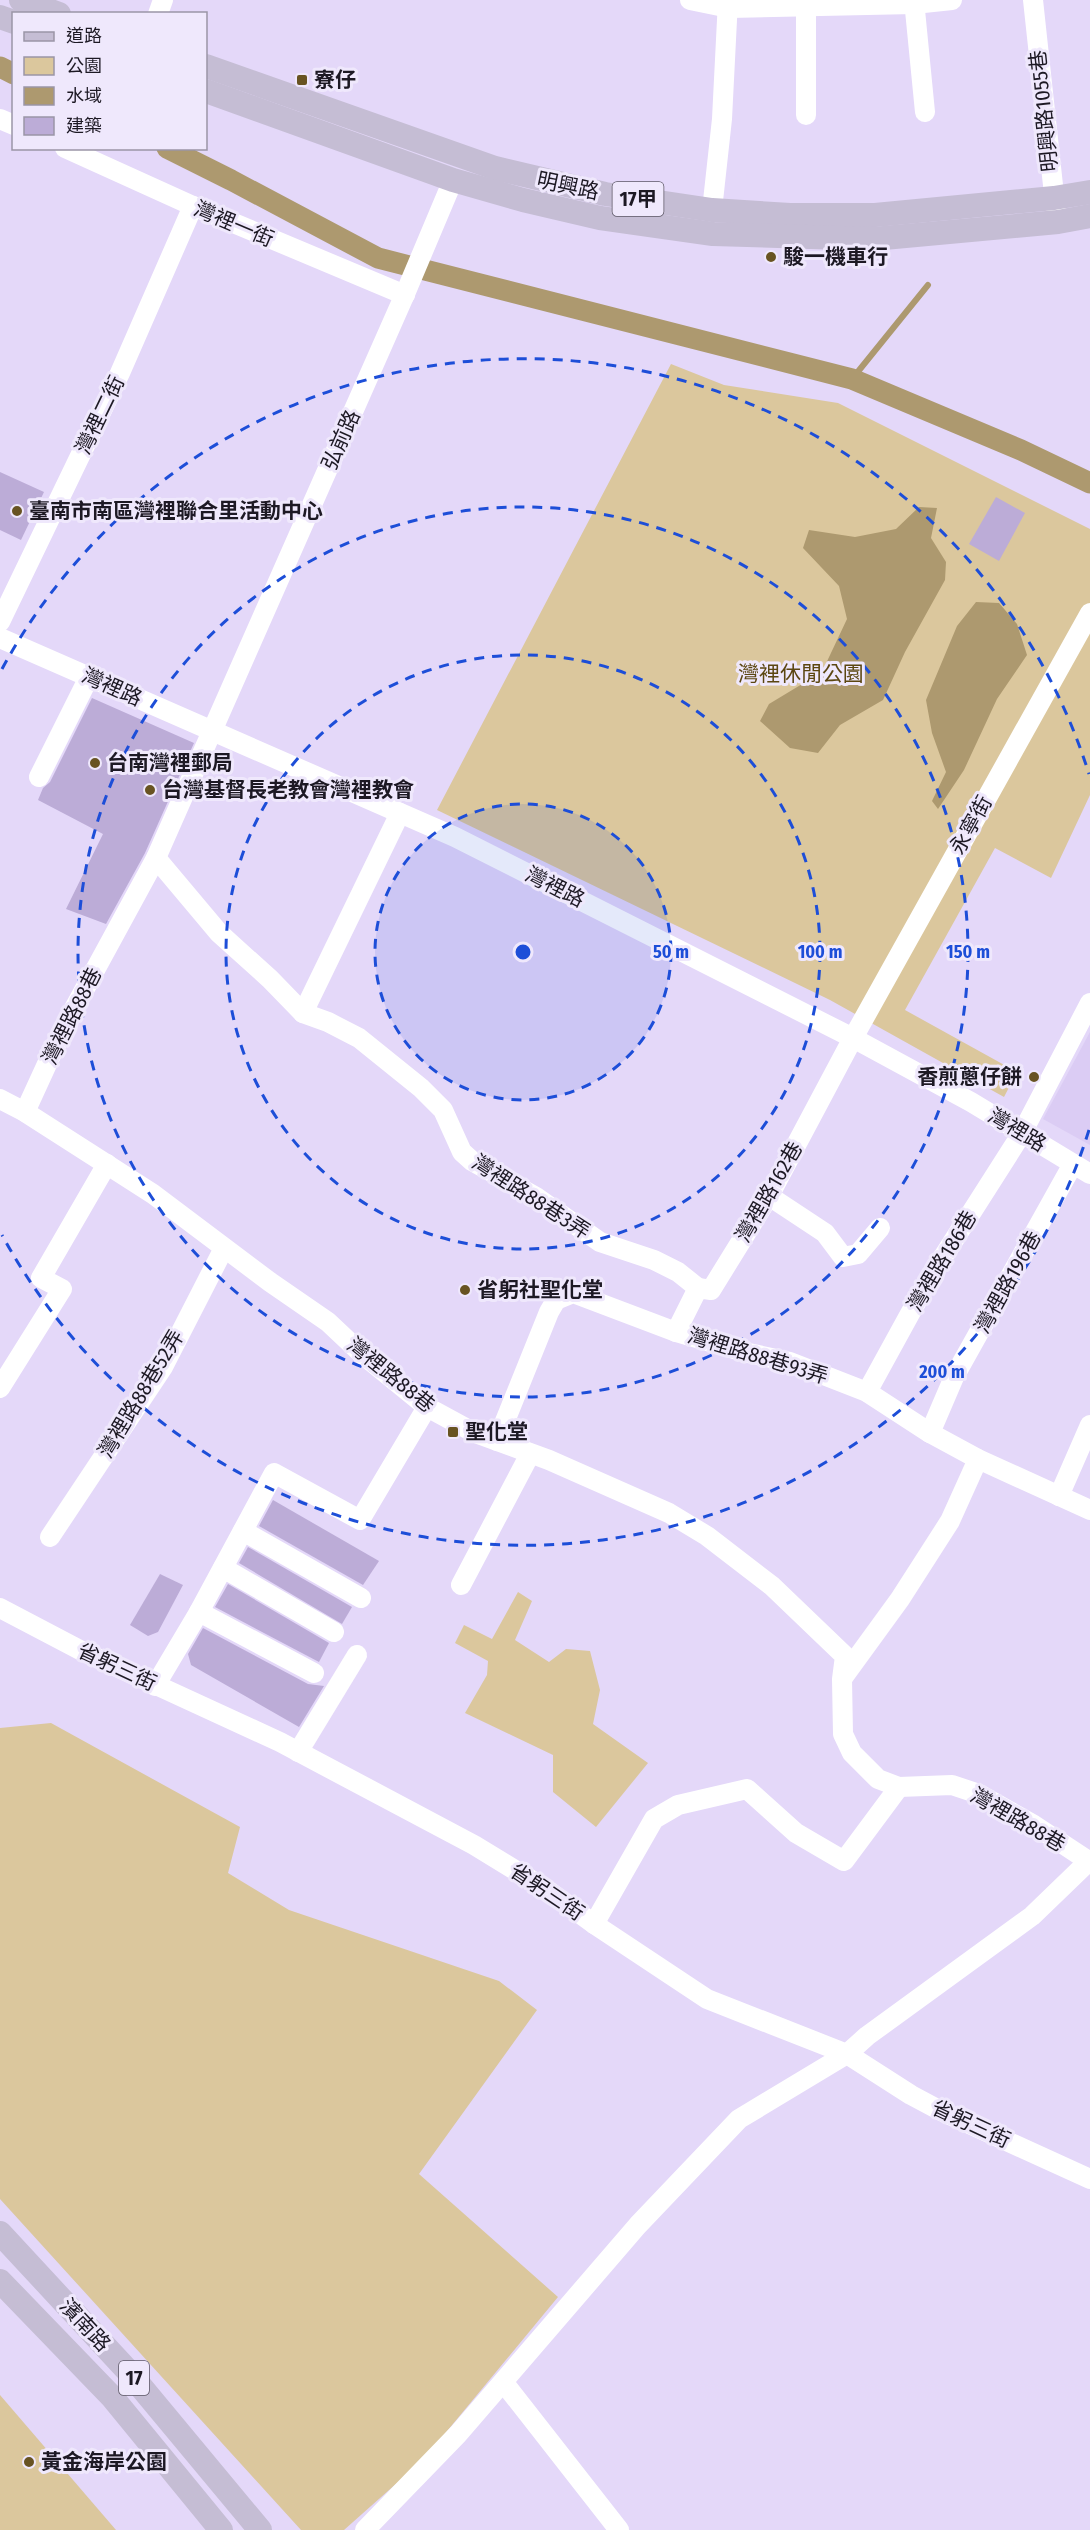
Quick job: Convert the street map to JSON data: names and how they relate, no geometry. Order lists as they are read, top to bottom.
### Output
{
  "streets": {
    "main road": [
      "明興路",
      "17甲",
      "濱南路",
      "17"
    ],
    "street": [
      "明興路1055巷",
      "灣裡一街",
      "灣裡二街",
      "弘前路",
      "灣裡路",
      "永寧街",
      "灣裡路88巷",
      "灣裡路162巷",
      "灣裡路88巷3弄",
      "灣裡路186巷",
      "灣裡路196巷",
      "灣裡路88巷93弄",
      "灣裡路88巷52弄",
      "省躬三街"
    ]
  },
  "crossings": [
    ["明興路1055巷", "明興路"],
    ["明興路", "弘前路"],
    ["灣裡一街", "灣裡二街"],
    ["灣裡一街", "弘前路"],
    ["弘前路", "灣裡路"],
    ["弘前路", "灣裡路88巷"],
    ["灣裡路", "永寧街"],
    ["灣裡路", "灣裡路88巷"],
    ["灣裡路", "灣裡路162巷"],
    ["灣裡路", "灣裡路186巷"],
    ["灣裡路", "灣裡路196巷"],
    ["永寧街", "灣裡路162巷"],
    ["灣裡路88巷", "灣裡路88巷3弄"],
    ["灣裡路88巷", "灣裡路88巷93弄"],
    ["灣裡路88巷", "灣裡路88巷52弄"],
    ["灣裡路162巷", "灣裡路88巷3弄"],
    ["灣裡路186巷", "灣裡路88巷93弄"],
    ["灣裡路196巷", "灣裡路88巷93弄"]
  ],
  "parks": ["灣裡休閒公園"],
  "places": {
    "transit": ["寮仔", "聖化堂"],
    "other": [
      "駿一機車行",
      "臺南市南區灣裡聯合里活動中心",
      "台南灣裡郵局",
      "台灣基督長老教會灣裡教會",
      "香煎蔥仔餅",
      "省躬社聖化堂",
      "黃金海岸公園"
    ]
  },
  "legend": [
    "道路",
    "公園",
    "水域",
    "建築"
  ],
  "rings": [
    "50 m",
    "100 m",
    "150 m",
    "200 m"
  ]
}
